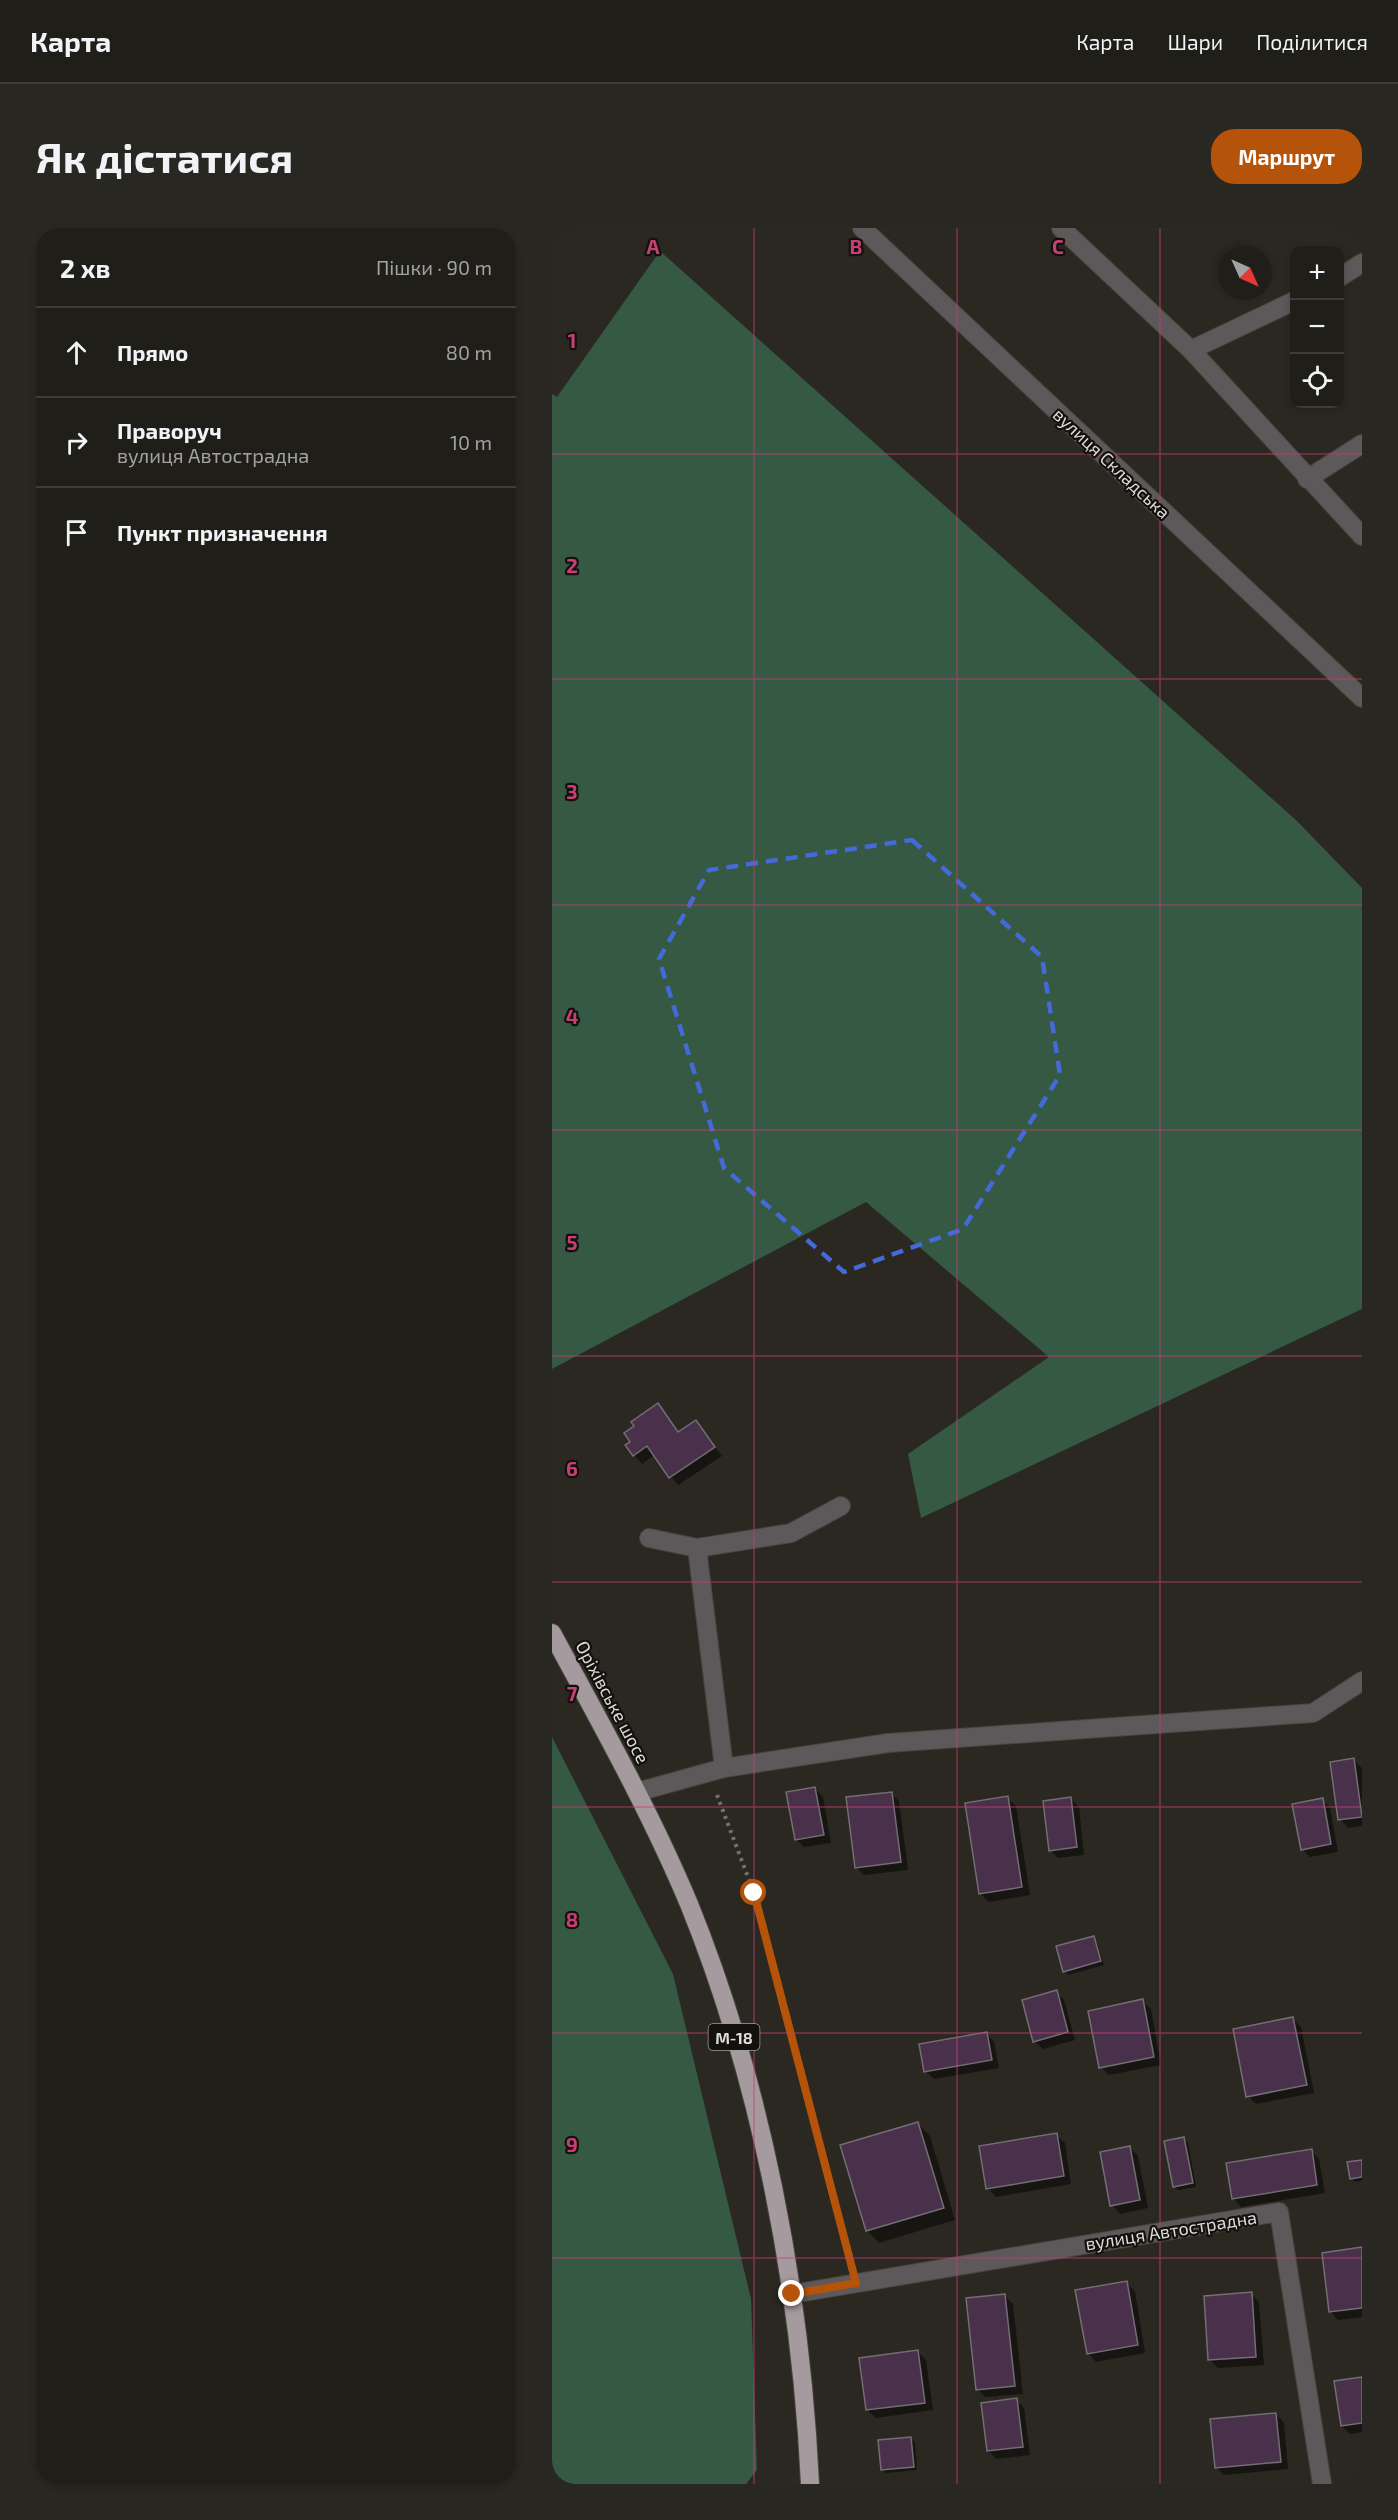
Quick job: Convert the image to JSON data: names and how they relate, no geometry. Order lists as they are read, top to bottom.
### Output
{
  "streets": {
    "highway": ["Оріхівське шосе", "М-18"],
    "street": ["вулиця Складська", "вулиця Автострадна"]
  },
  "crossings": [
    ["Оріхівське шосе", "М-18"],
    ["М-18", "вулиця Автострадна"]
  ],
  "north": "bottom right",
  "page": {
    "header": "Карта",
    "nav": ["Карта", "Шари", "Поділитися"],
    "buttons": "Маршрут",
    "title": "Як дістатися",
    "heading": ["2 хв", "Пішки · 90 m"],
    "map_buttons": ["+", "−"],
    "list": [
      ["Прямо", "80 m"],
      ["Праворуч", "вулиця Автострадна", "10 m"],
      "Пункт призначення"
    ]
  },
  "grid": {
    "columns": ["A", "B", "C"],
    "rows": [
      "1",
      "2",
      "3",
      "4",
      "5",
      "6",
      "7",
      "8",
      "9"
    ]
  }
}
